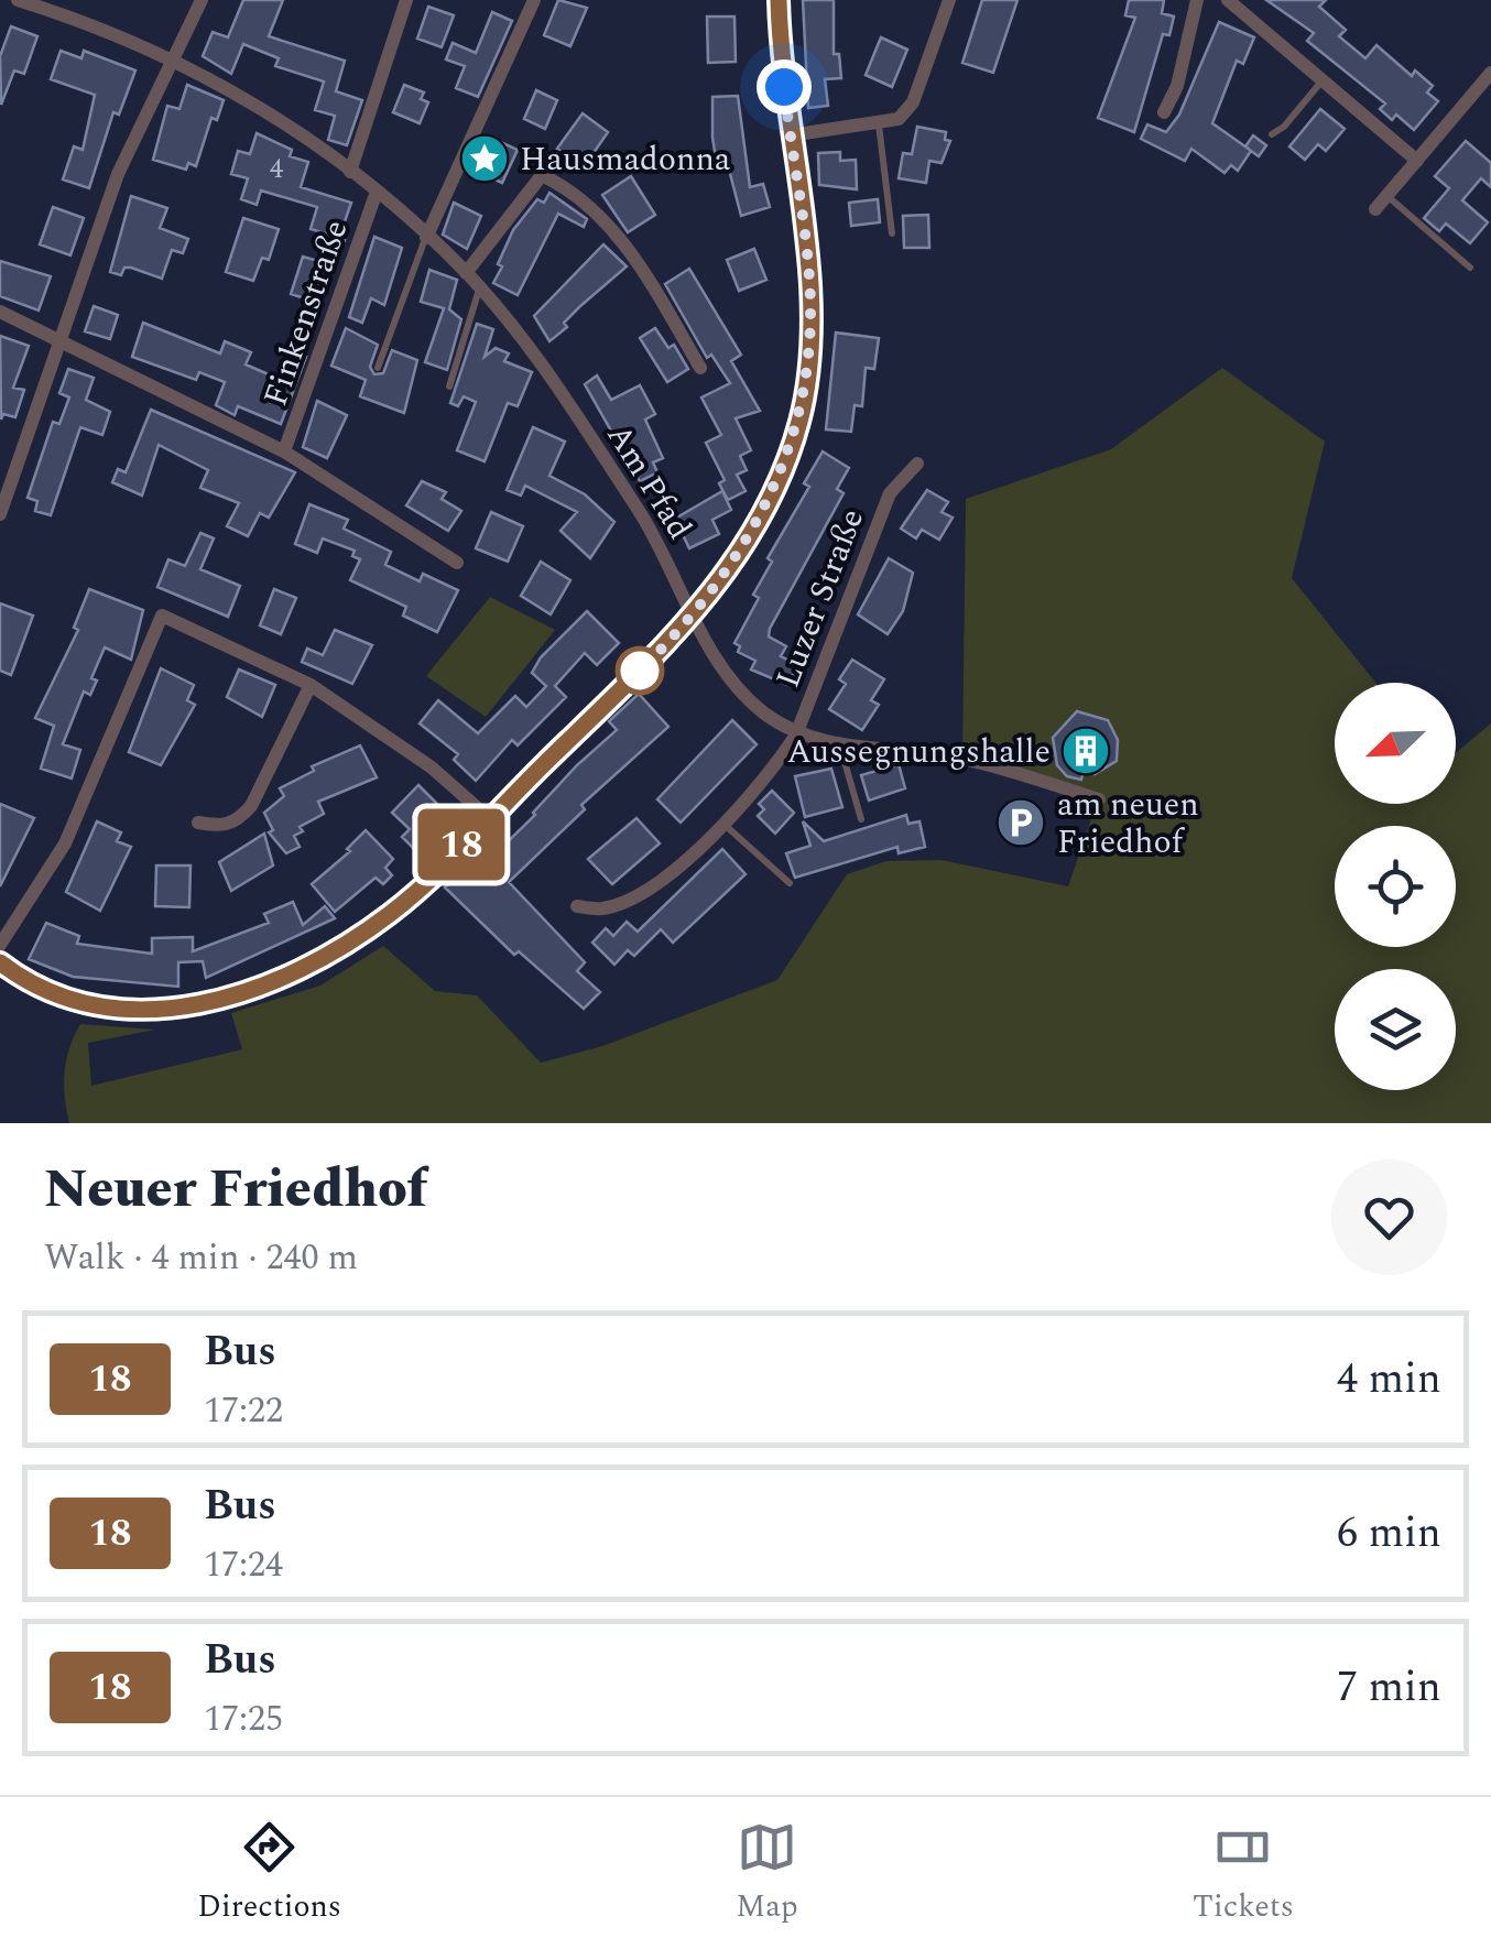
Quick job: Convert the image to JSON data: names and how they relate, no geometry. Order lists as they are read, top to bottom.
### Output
{
  "streets": {
    "street": ["Finkenstraße", "Am Pfad", "Luzer Straße"]
  },
  "crossings": [
    ["Finkenstraße", "Am Pfad"],
    ["Am Pfad", "Luzer Straße"]
  ],
  "places": {
    "place": ["Hausmadonna"],
    "building": ["Aussegnungshalle"],
    "parking": ["am neuen Friedhof"]
  },
  "lines": ["bus line 18"],
  "house_numbers": ["4"],
  "north": "bottom left",
  "page": {
    "on_map": "18",
    "heading": ["Neuer Friedhof", "Walk · 4 min · 240 m"],
    "list": [
      {
        "mark": "18",
        "name": "Bus",
        "note": "17:22",
        "value": "4 min"
      },
      {
        "mark": "18",
        "name": "Bus",
        "note": "17:24",
        "value": "6 min"
      },
      {
        "mark": "18",
        "name": "Bus",
        "note": "17:25",
        "value": "7 min"
      }
    ],
    "tabs": ["Directions", "Map", "Tickets"]
  }
}
